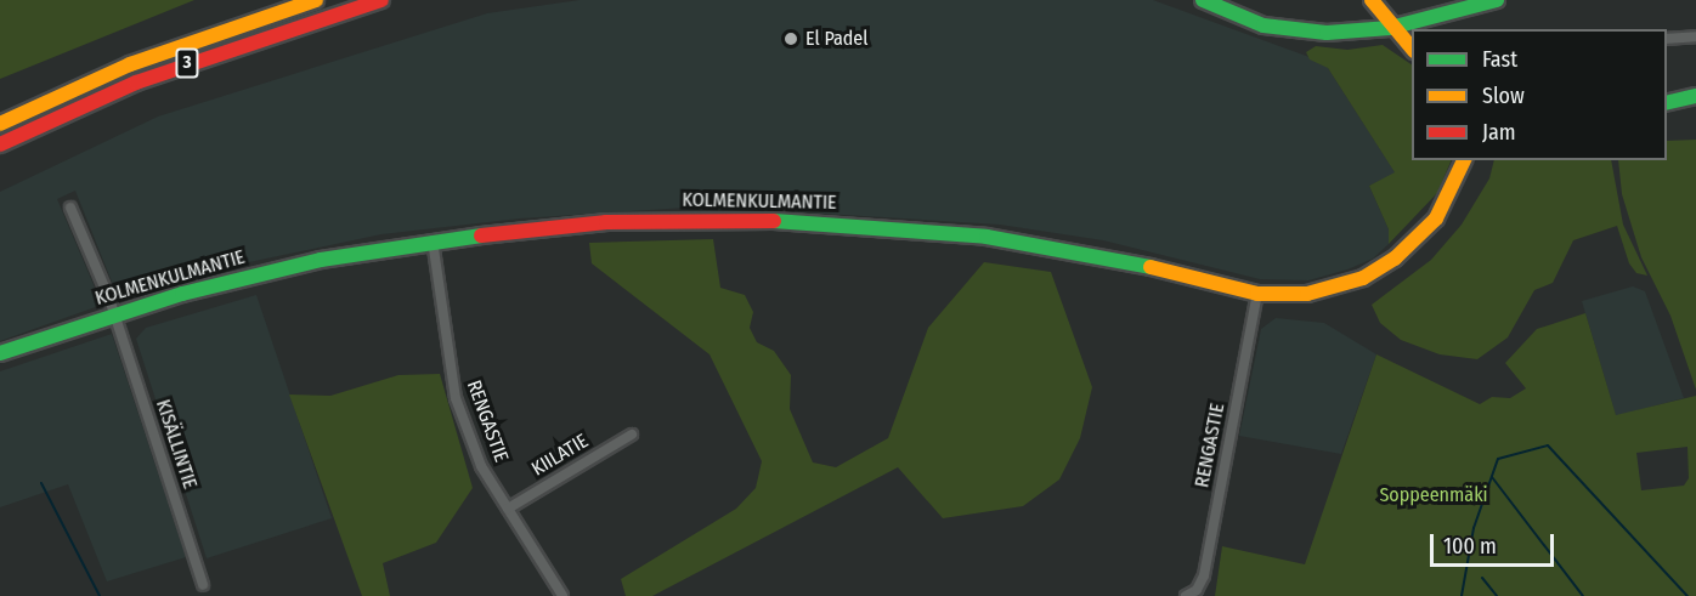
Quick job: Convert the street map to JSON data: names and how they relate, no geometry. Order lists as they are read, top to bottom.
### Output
{
  "streets": {
    "main road": ["3", "KOLMENKULMANTIE"],
    "street": ["RENGASTIE", "KISÄLLINTIE", "KIILATIE"]
  },
  "crossings": [
    ["KOLMENKULMANTIE", "RENGASTIE"],
    ["KOLMENKULMANTIE", "KISÄLLINTIE"],
    ["RENGASTIE", "KIILATIE"]
  ],
  "parks": ["Soppeenmäki"],
  "places": ["El Padel"],
  "legend": ["Fast", "Slow", "Jam"],
  "scale_bar": "100 m"
}
